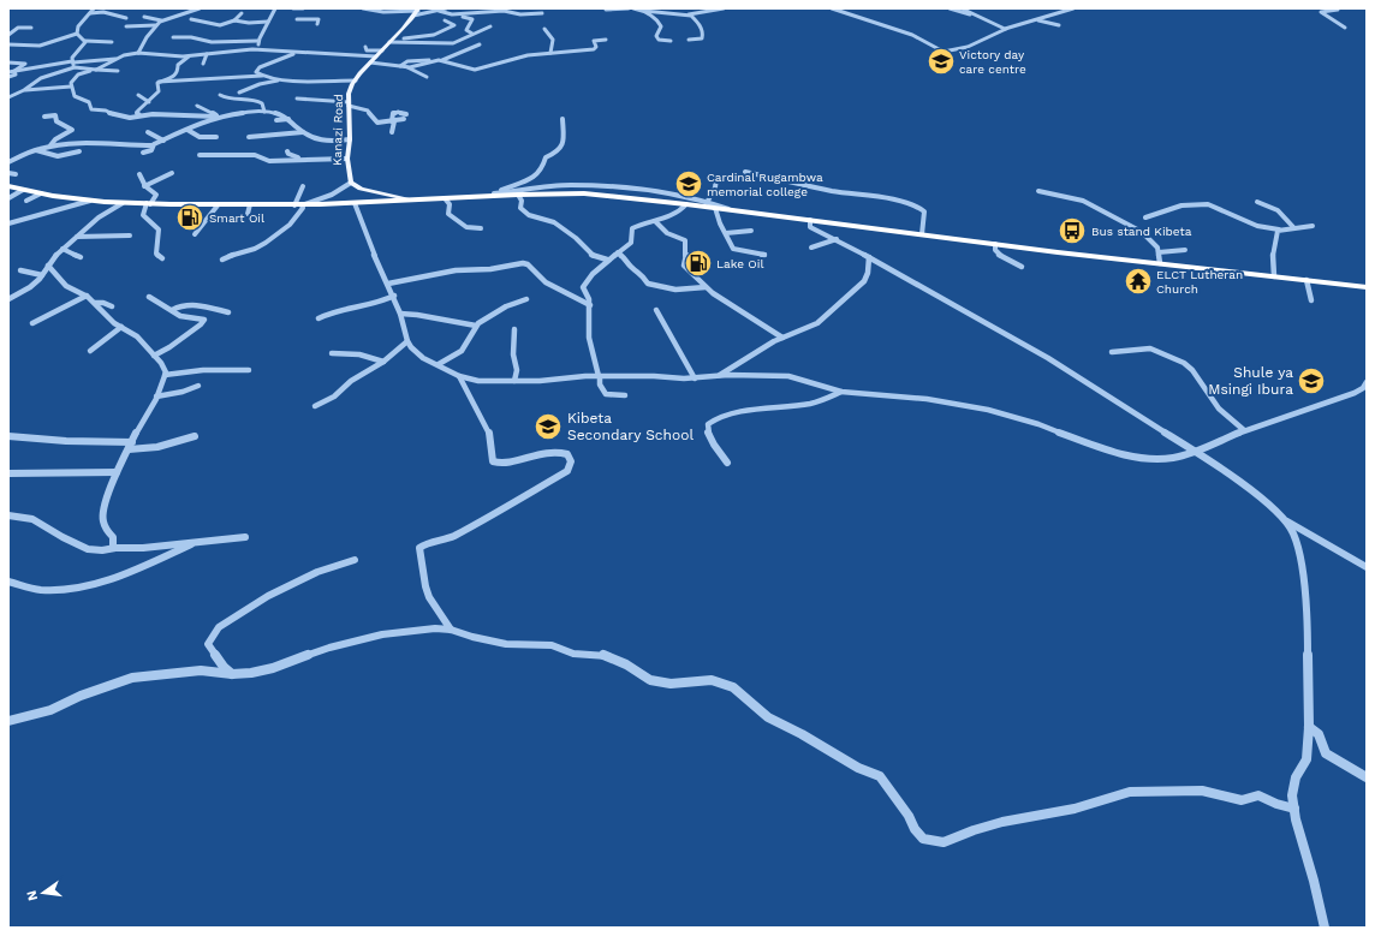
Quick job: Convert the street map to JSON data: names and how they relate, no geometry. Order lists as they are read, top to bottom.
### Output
{
  "streets": {
    "main road": ["Kanazi Road"]
  },
  "places": {
    "school or university": [
      "Victory day care centre",
      "Cardinal Rugambwa memorial college",
      "Shule ya Msingi Ibura",
      "Kibeta Secondary School"
    ],
    "fuel station": ["Smart Oil", "Lake Oil"],
    "bus stop": ["Bus stand Kibeta"],
    "temple": ["ELCT Lutheran Church"]
  },
  "north": "left"
}
